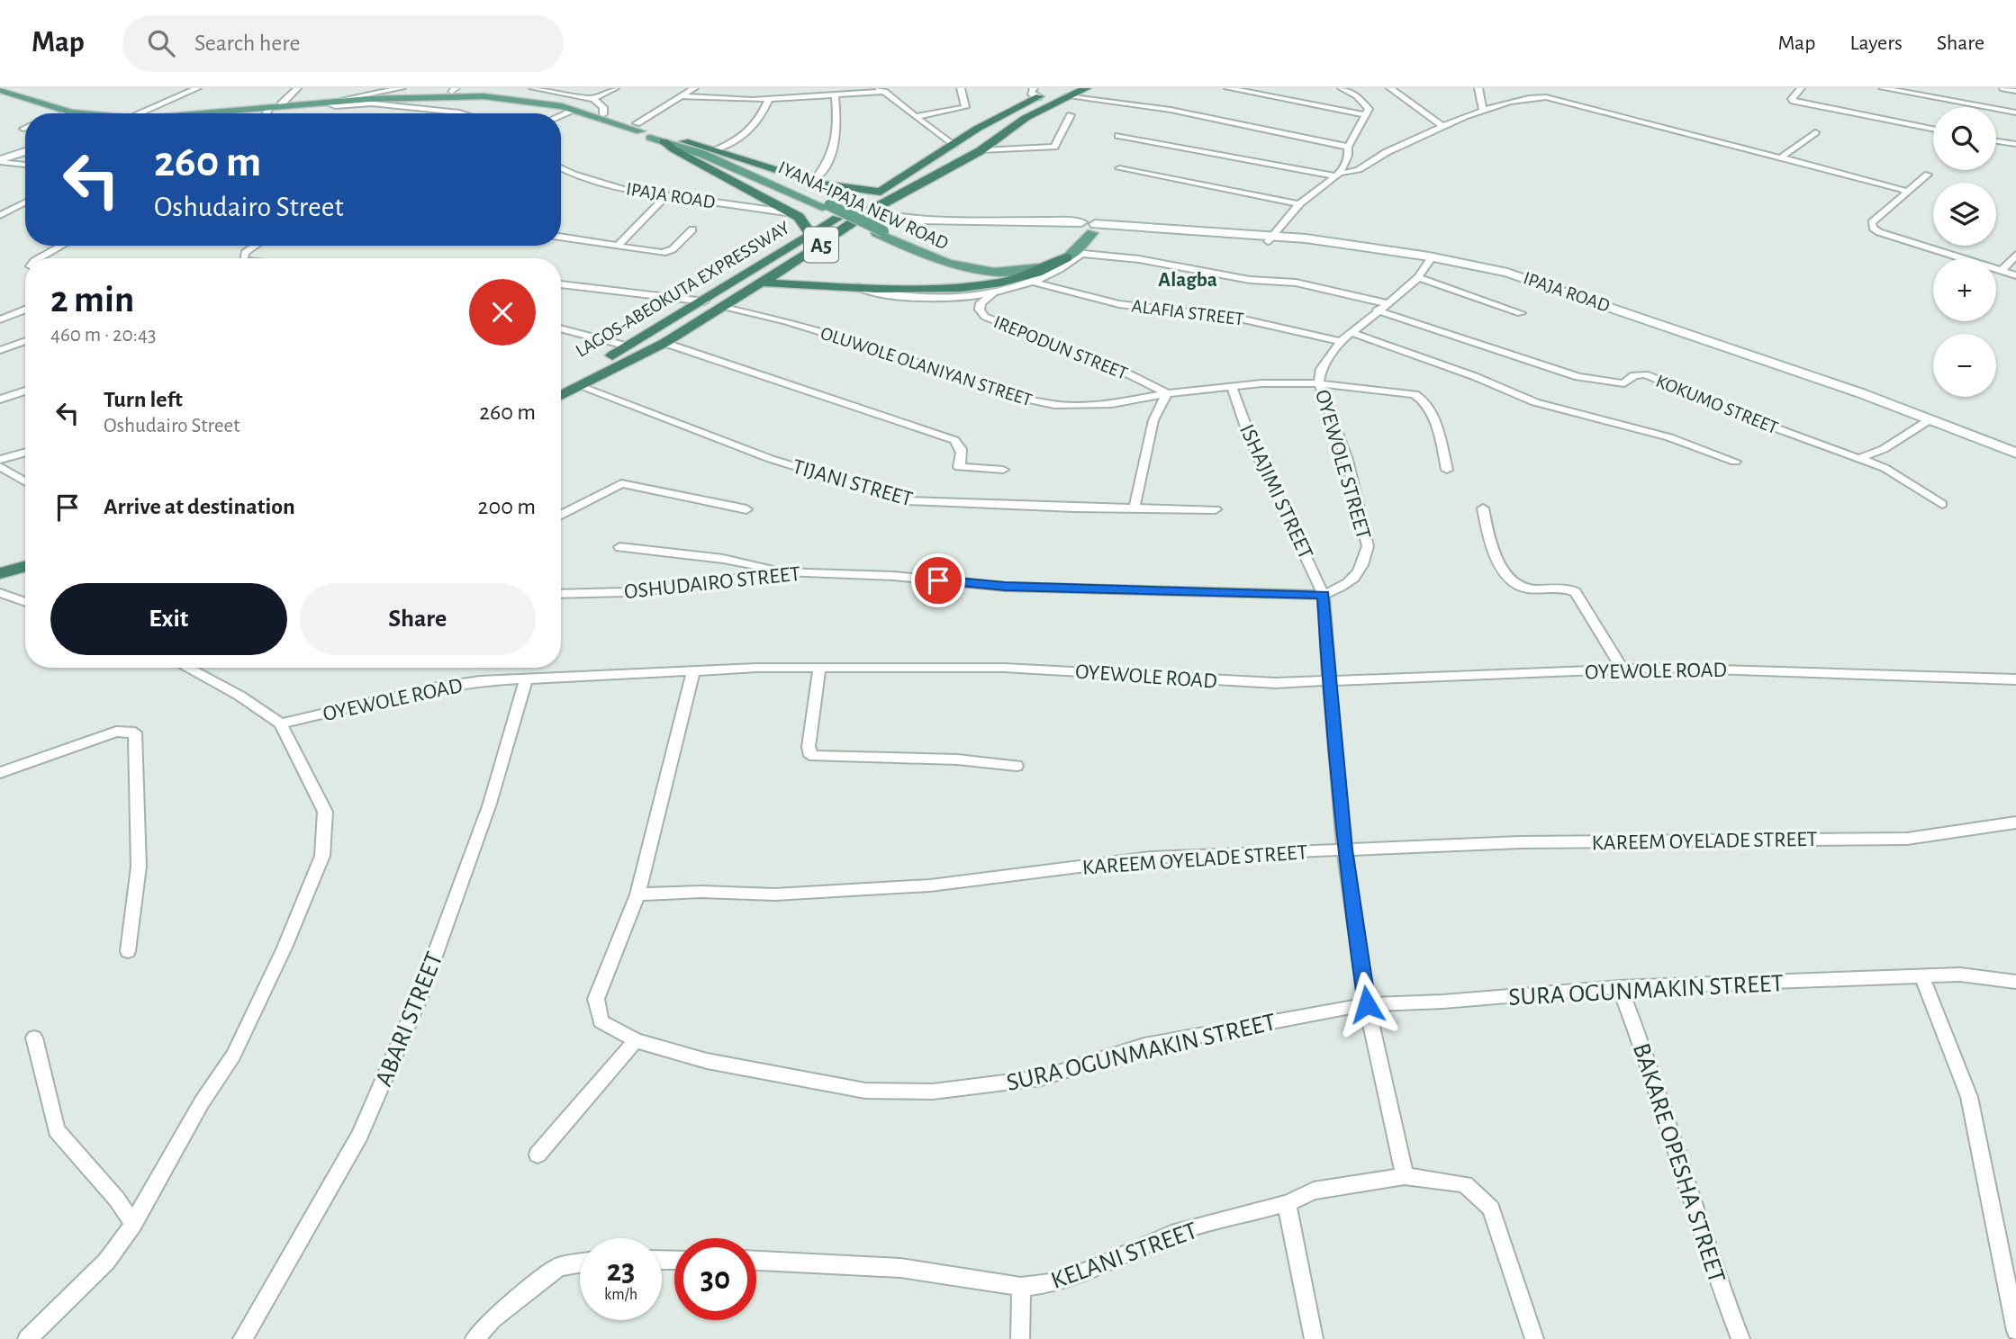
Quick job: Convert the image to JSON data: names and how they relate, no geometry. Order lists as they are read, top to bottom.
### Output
{
  "streets": {
    "highway": ["A5", "LAGOS-ABEOKUTA EXPRESSWAY"],
    "main road": ["IPAJA ROAD", "IYANA-IPAJA NEW ROAD"],
    "street": [
      "ALAFIA STREET",
      "IREPODUN STREET",
      "OLUWOLE OLANIYAN STREET",
      "KOKUMO STREET",
      "OYEWOLE STREET",
      "TIJANI STREET",
      "ISHAJIMI STREET",
      "OSHUDAIRO STREET",
      "OYEWOLE ROAD",
      "KAREEM OYELADE STREET",
      "SURA OGUNMAKIN STREET",
      "ABARI STREET",
      "BAKARE OPESHA STREET",
      "KELANI STREET"
    ]
  },
  "crossings": [
    ["IPAJA ROAD", "IYANA-IPAJA NEW ROAD"],
    ["IPAJA ROAD", "OYEWOLE STREET"],
    ["IYANA-IPAJA NEW ROAD", "KOKUMO STREET"],
    ["LAGOS-ABEOKUTA EXPRESSWAY", "OLUWOLE OLANIYAN STREET"],
    ["LAGOS-ABEOKUTA EXPRESSWAY", "TIJANI STREET"],
    ["ALAFIA STREET", "OYEWOLE STREET"],
    ["IREPODUN STREET", "OLUWOLE OLANIYAN STREET"],
    ["OLUWOLE OLANIYAN STREET", "OYEWOLE STREET"],
    ["OLUWOLE OLANIYAN STREET", "ISHAJIMI STREET"],
    ["KOKUMO STREET", "OYEWOLE STREET"],
    ["OYEWOLE STREET", "ISHAJIMI STREET"],
    ["OYEWOLE STREET", "OSHUDAIRO STREET"],
    ["ISHAJIMI STREET", "OSHUDAIRO STREET"],
    ["OYEWOLE ROAD", "ABARI STREET"],
    ["KAREEM OYELADE STREET", "SURA OGUNMAKIN STREET"],
    ["SURA OGUNMAKIN STREET", "BAKARE OPESHA STREET"]
  ],
  "districts": ["Alagba"],
  "page": {
    "header": "Map",
    "search": "Search here",
    "nav": ["Map", "Layers", "Share"],
    "map_buttons": ["+", "−"],
    "turn": ["260 m", "Oshudairo Street"],
    "heading": ["2 min", "460 m · 20:43"],
    "list": [
      {
        "name": "Turn left",
        "note": "Oshudairo Street",
        "value": "260 m"
      },
      {
        "name": "Arrive at destination",
        "value": "200 m"
      }
    ],
    "buttons": ["Exit", "Share"],
    "speed": "23 km/h",
    "limit": "30"
  }
}
